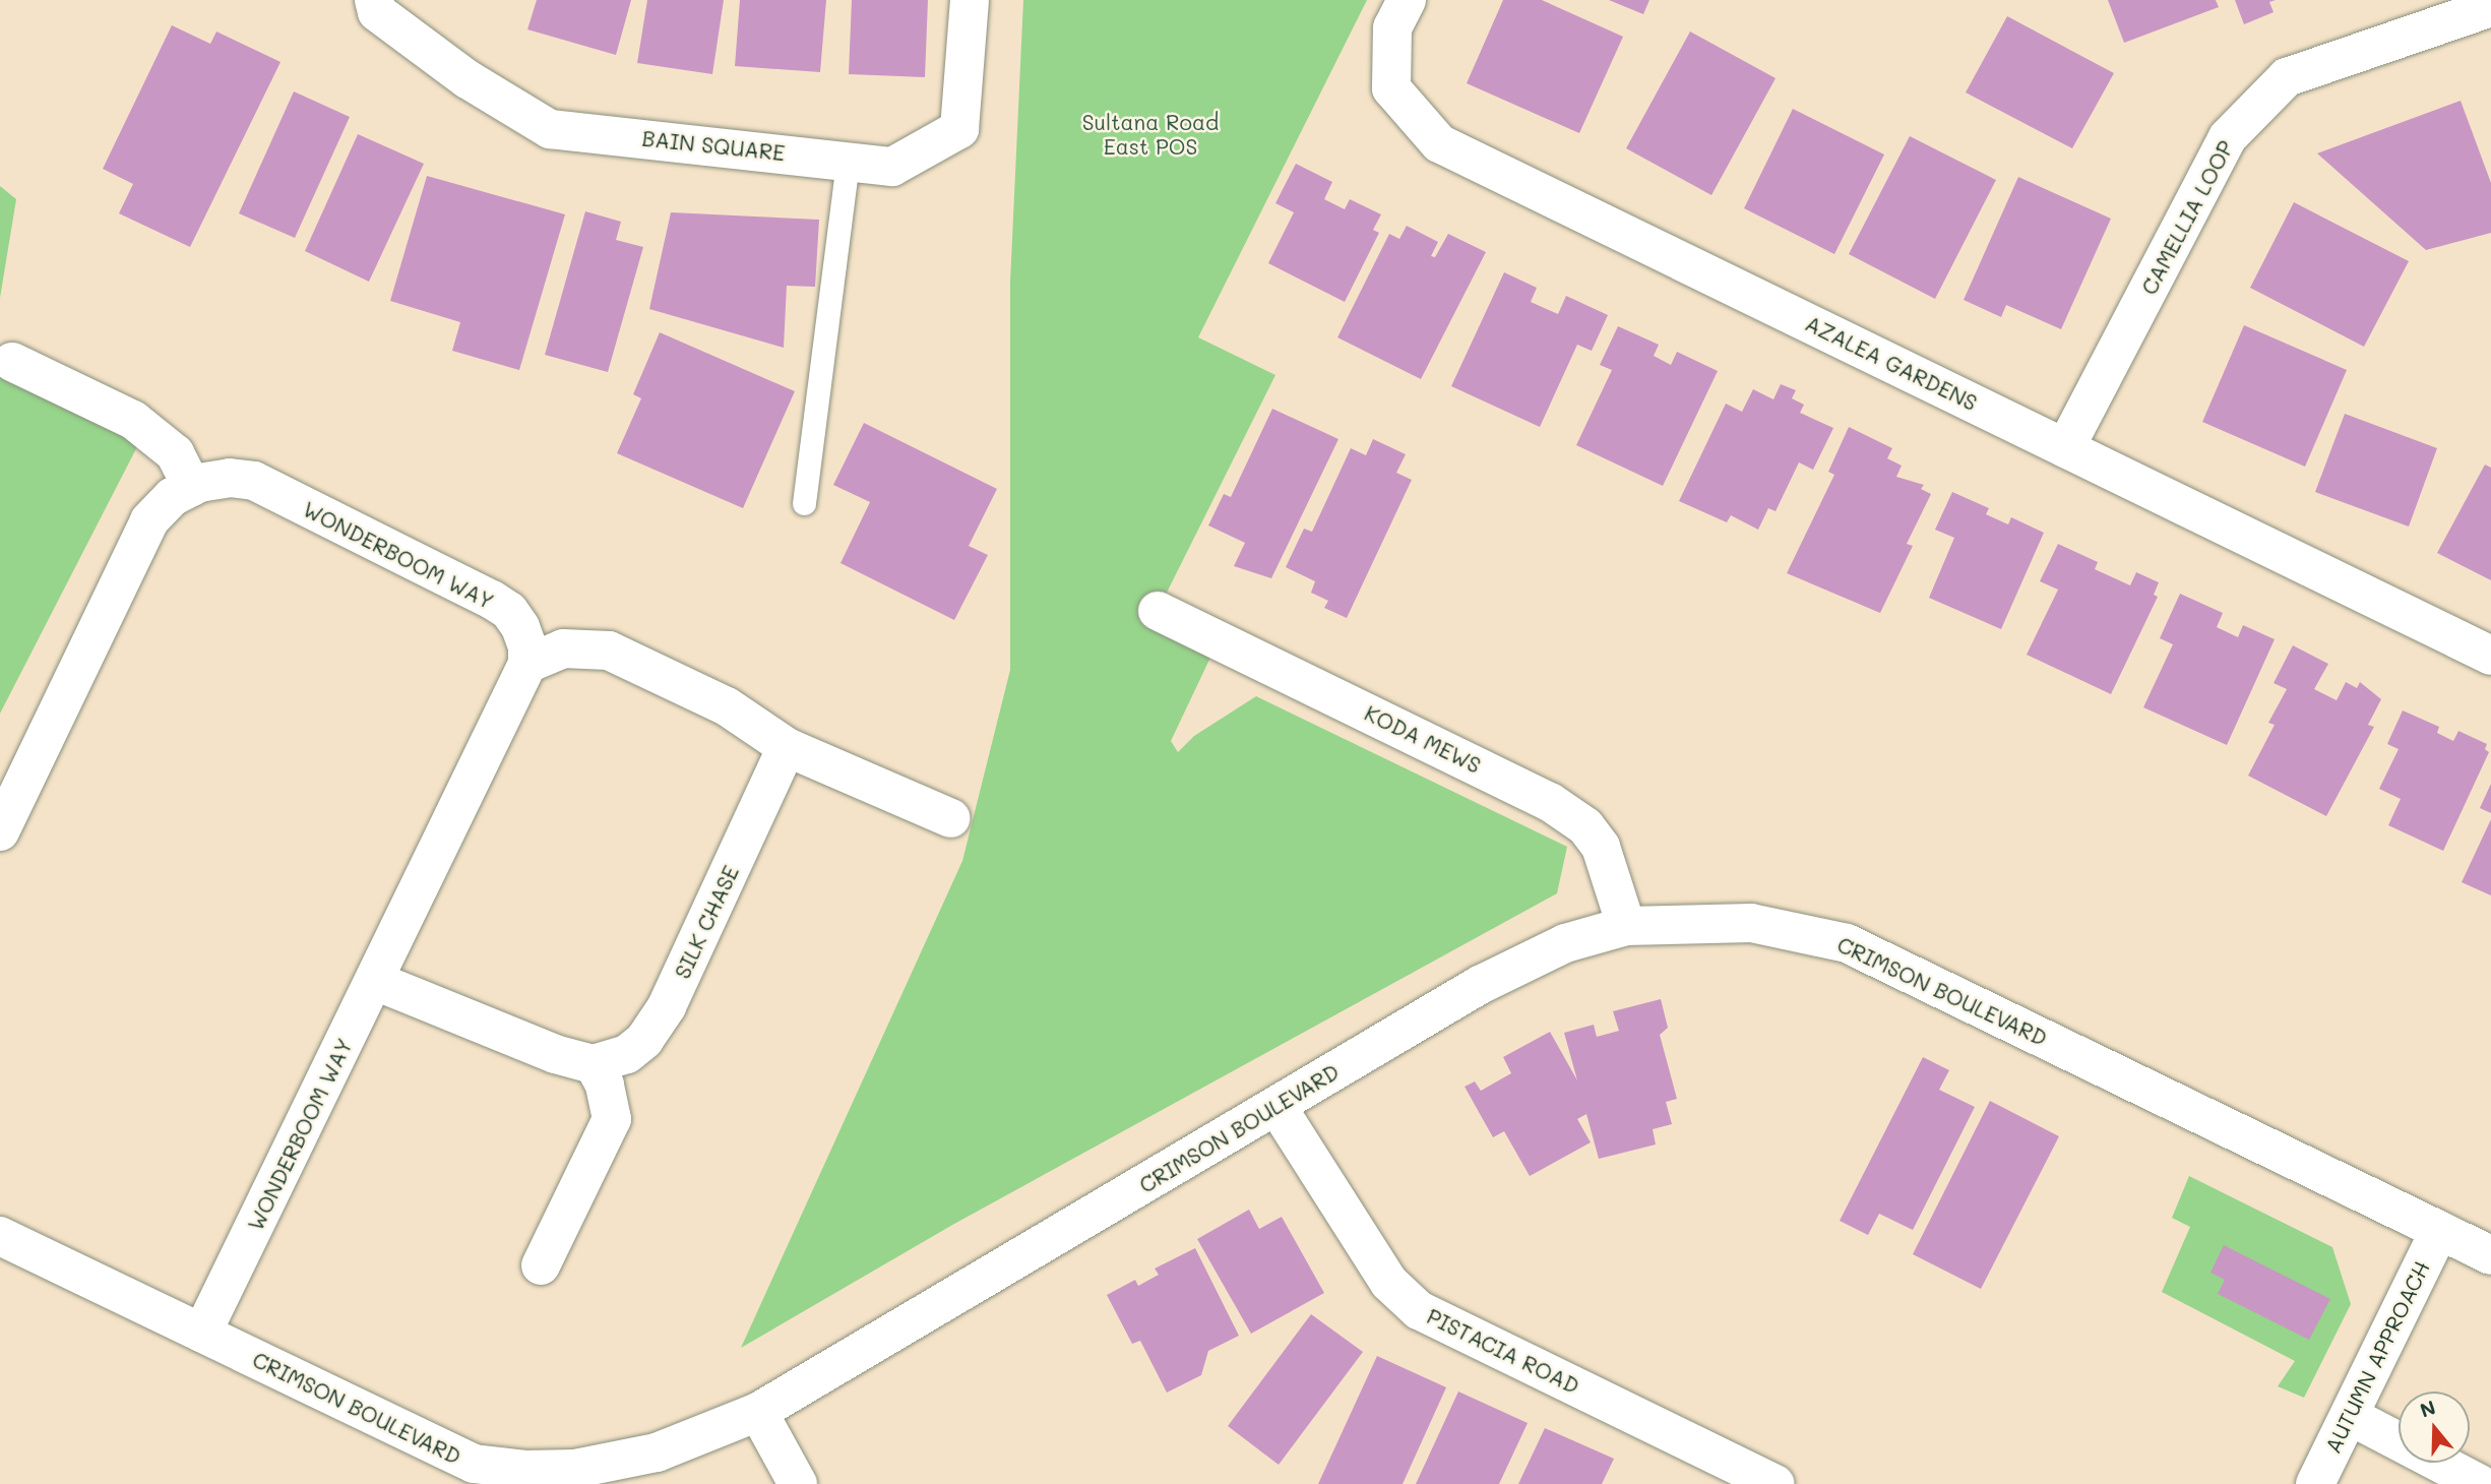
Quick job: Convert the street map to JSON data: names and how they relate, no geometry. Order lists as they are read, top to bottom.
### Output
{
  "streets": {
    "street": [
      "BAIN SQUARE",
      "CAMELLIA LOOP",
      "AZALEA GARDENS",
      "WONDERBOOM WAY",
      "KODA MEWS",
      "SILK CHASE",
      "CRIMSON BOULEVARD",
      "PISTACIA ROAD",
      "AUTUMN APPROACH"
    ]
  },
  "crossings": [
    ["CAMELLIA LOOP", "AZALEA GARDENS"],
    ["WONDERBOOM WAY", "CRIMSON BOULEVARD"],
    ["KODA MEWS", "CRIMSON BOULEVARD"],
    ["CRIMSON BOULEVARD", "PISTACIA ROAD"],
    ["CRIMSON BOULEVARD", "AUTUMN APPROACH"]
  ],
  "parks": ["Sultana Road East POS"],
  "north": "top"
}
